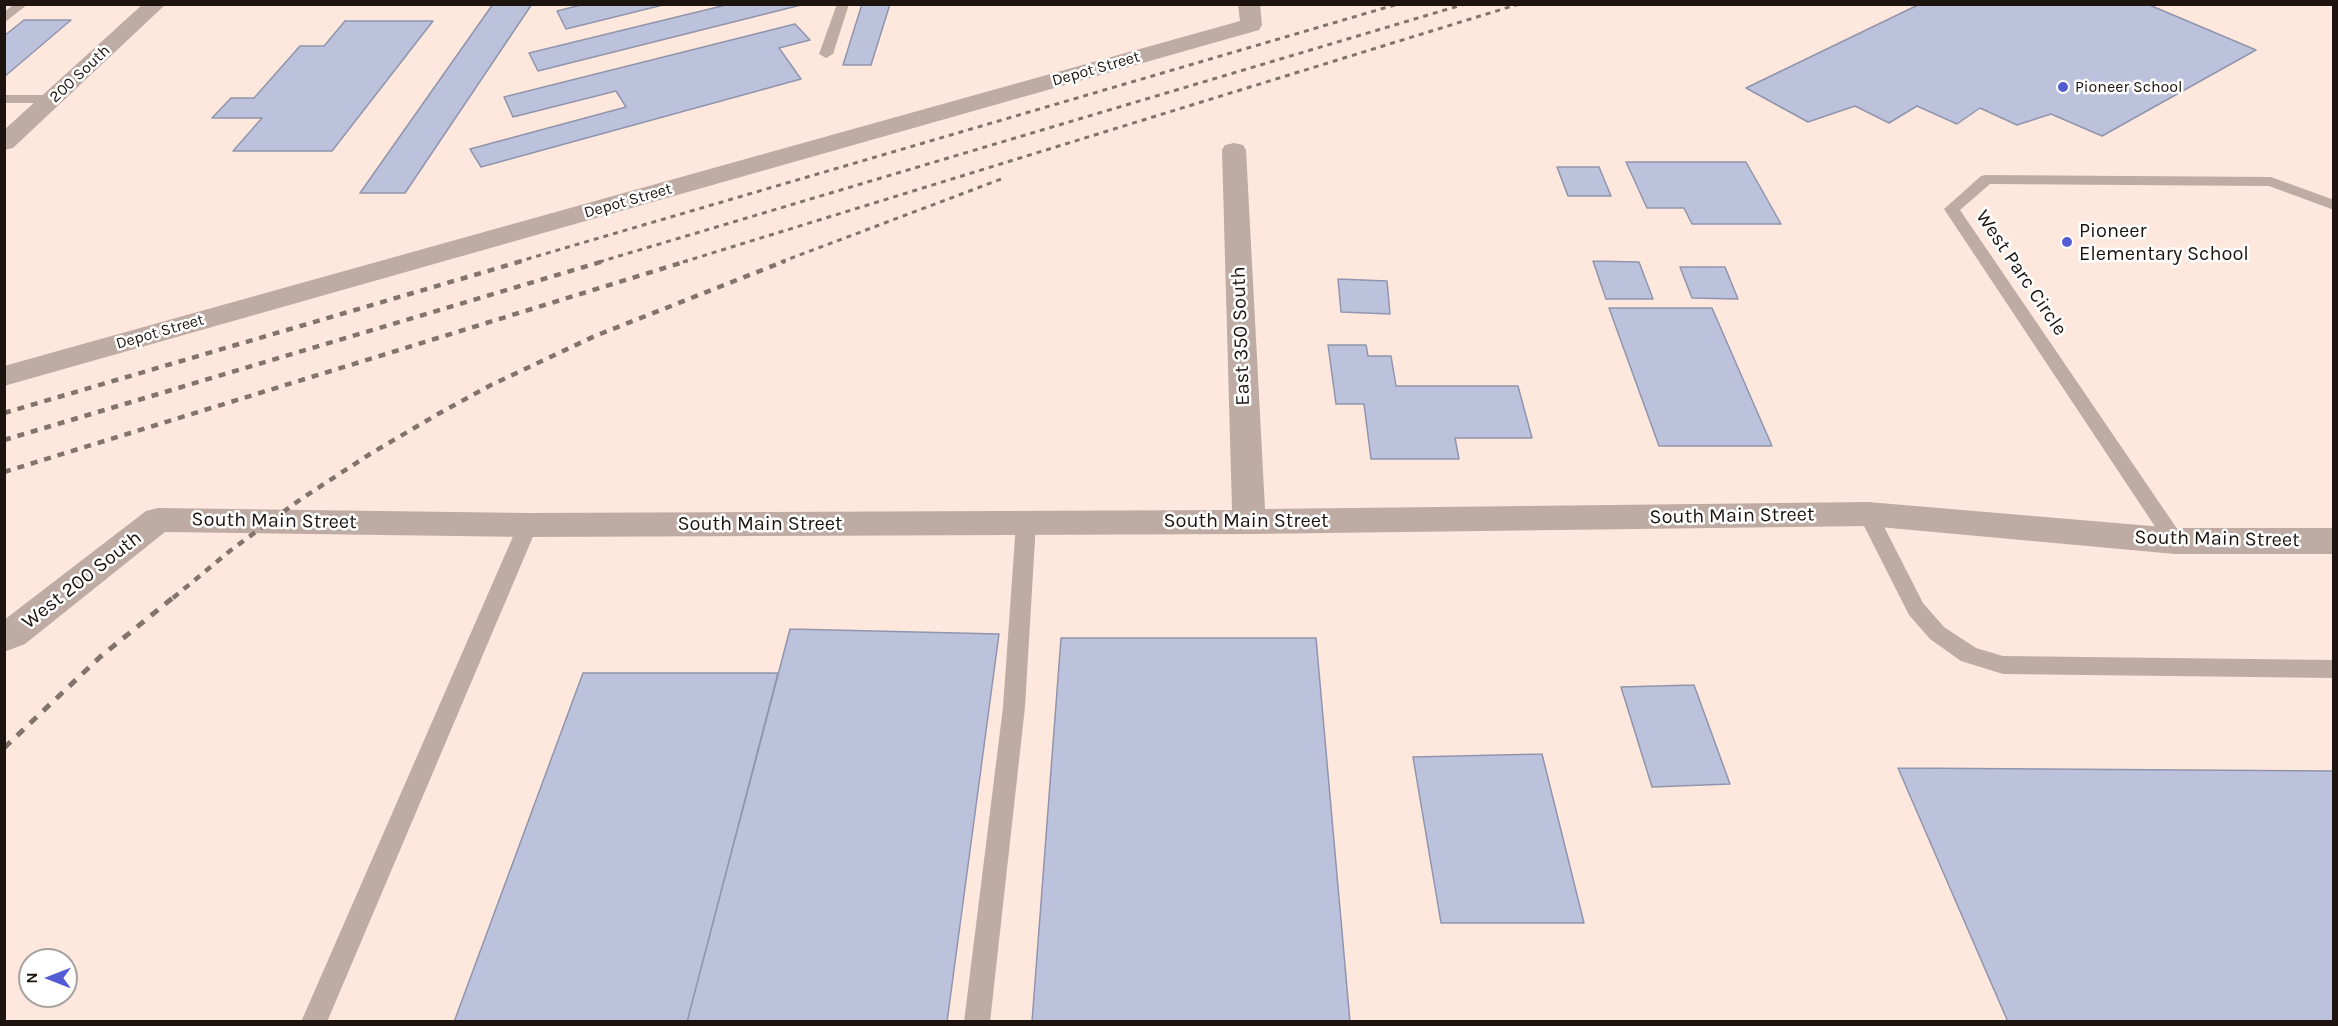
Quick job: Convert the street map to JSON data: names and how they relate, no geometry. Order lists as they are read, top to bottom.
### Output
{
  "streets": {
    "street": [
      "Depot Street",
      "200 South",
      "East 350 South",
      "South Main Street",
      "West 200 South"
    ],
    "lane": ["West Parc Circle"]
  },
  "crossings": [
    ["West Parc Circle", "South Main Street"],
    ["East 350 South", "South Main Street"],
    ["South Main Street", "West 200 South"]
  ],
  "places": ["Pioneer School", "Pioneer Elementary School"],
  "north": "left"
}
